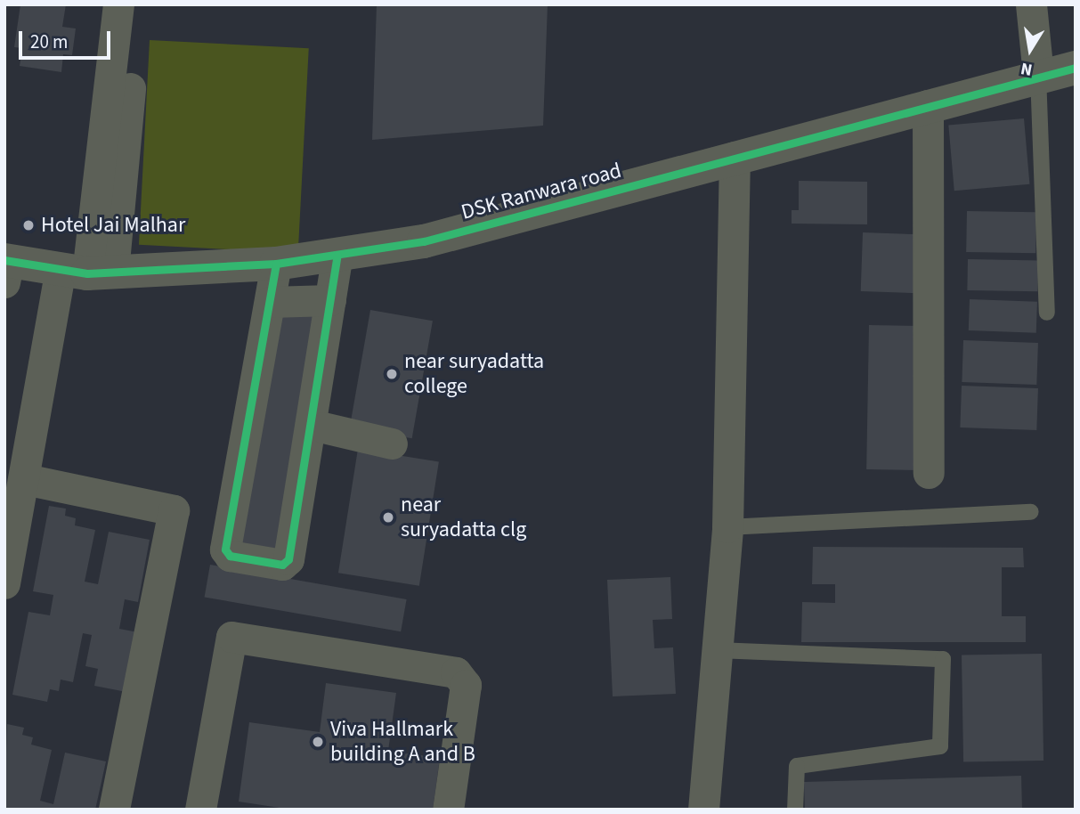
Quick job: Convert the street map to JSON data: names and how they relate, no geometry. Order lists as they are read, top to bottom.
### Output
{
  "streets": {
    "street": ["DSK Ranwara road"]
  },
  "places": [
    "Hotel Jai Malhar",
    "near suryadatta college",
    "near suryadatta clg",
    "Viva Hallmark building A and B"
  ],
  "scale_bar": "20 m",
  "north": "bottom"
}
